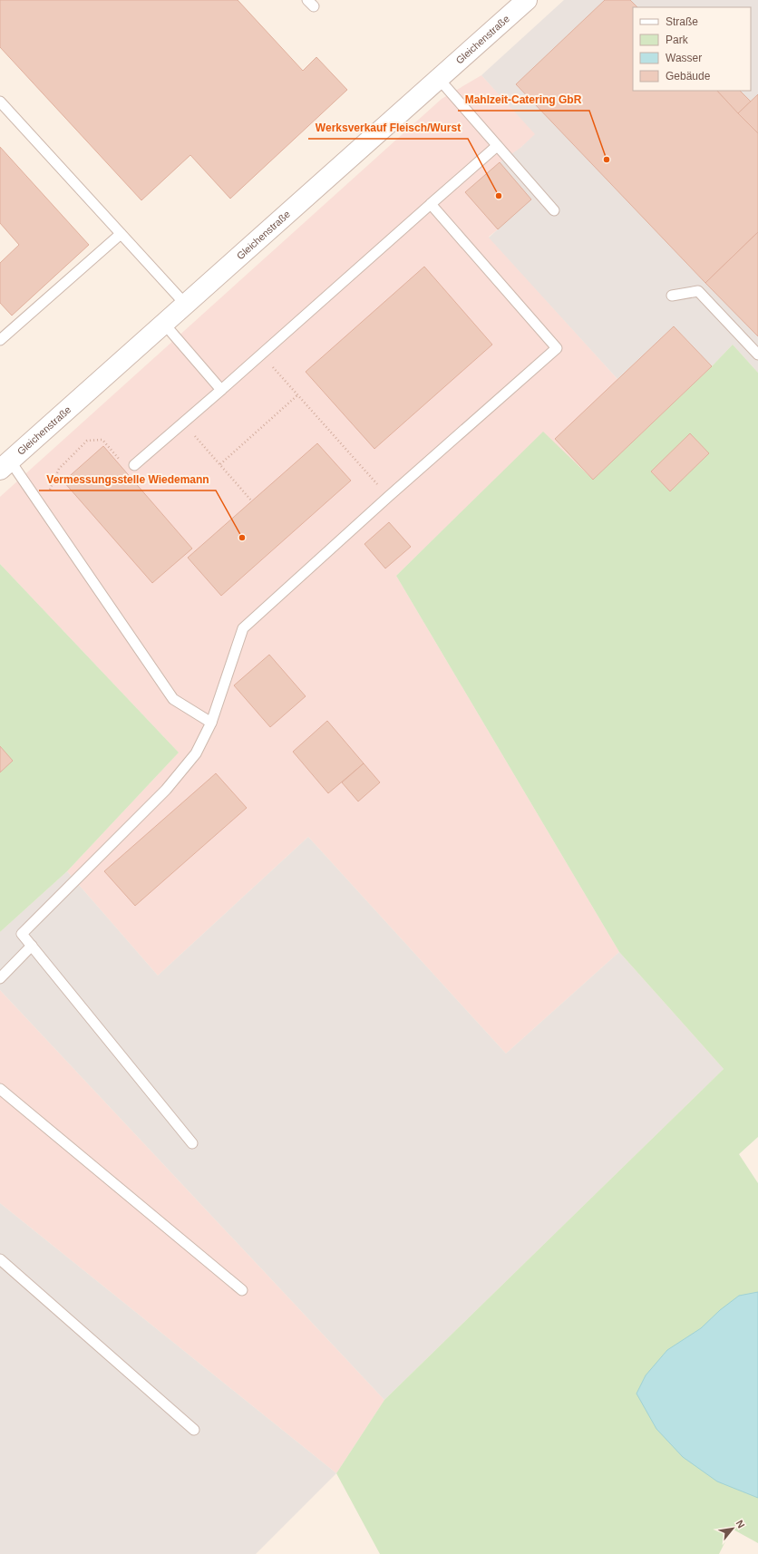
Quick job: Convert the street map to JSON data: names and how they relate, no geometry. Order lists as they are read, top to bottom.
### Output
{
  "streets": {
    "street": ["Gleichenstraße"]
  },
  "places": ["Mahlzeit-Catering GbR", "Werksverkauf Fleisch/Wurst", "Vermessungsstelle Wiedemann"],
  "legend": [
    "Straße",
    "Park",
    "Wasser",
    "Gebäude"
  ],
  "north": "top right"
}
